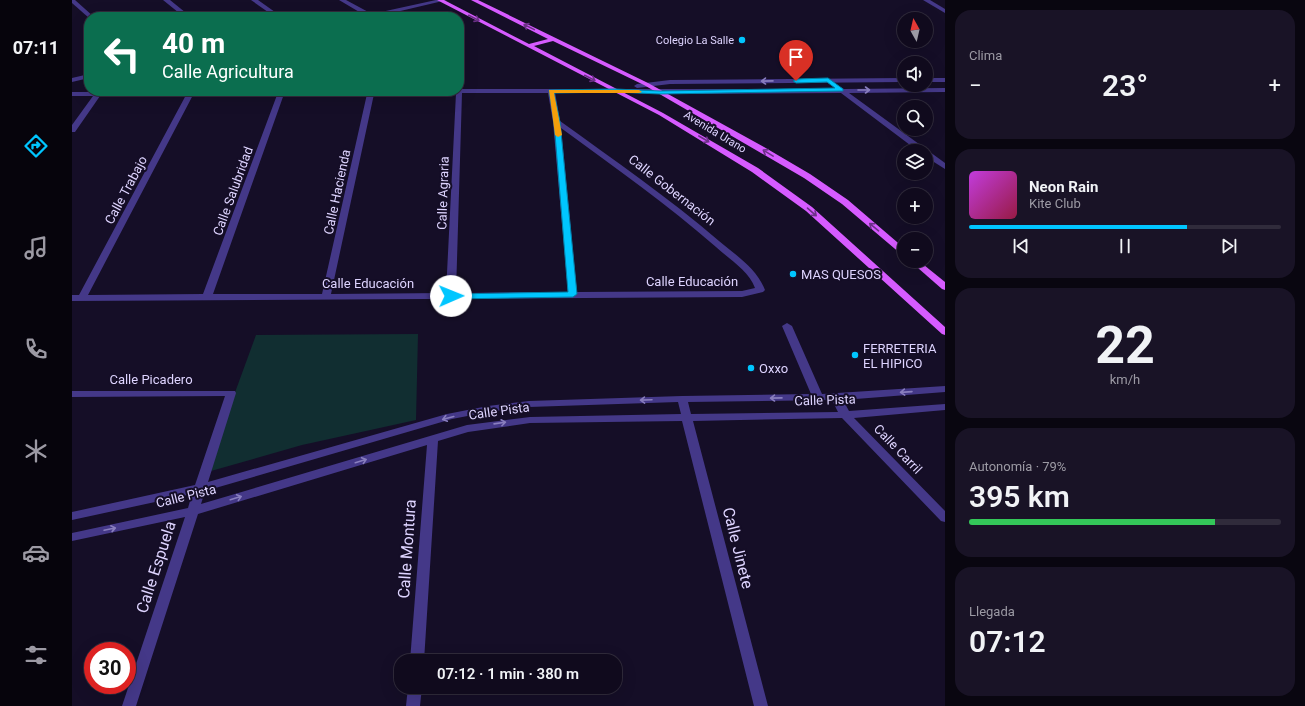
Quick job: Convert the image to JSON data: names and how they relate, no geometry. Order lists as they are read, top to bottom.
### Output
{
  "streets": {
    "main road": ["Avenida Urano"],
    "street": [
      "Calle Trabajo",
      "Calle Gobernación",
      "Calle Salubridad",
      "Calle Hacienda",
      "Calle Agraria",
      "Calle Educación",
      "Calle Picadero",
      "Calle Pista",
      "Calle Carril",
      "Calle Jinete",
      "Calle Montura",
      "Calle Espuela"
    ]
  },
  "crossings": [
    ["Calle Trabajo", "Calle Educación"],
    ["Calle Gobernación", "Calle Educación"],
    ["Calle Salubridad", "Calle Educación"],
    ["Calle Hacienda", "Calle Educación"],
    ["Calle Agraria", "Calle Educación"],
    ["Calle Picadero", "Calle Espuela"],
    ["Calle Pista", "Calle Carril"],
    ["Calle Pista", "Calle Jinete"],
    ["Calle Pista", "Calle Montura"],
    ["Calle Pista", "Calle Espuela"]
  ],
  "places": [
    "Colegio La Salle",
    "MAS QUESOS",
    "FERRETERIA EL HIPICO",
    "Oxxo"
  ],
  "north": "top",
  "page": {
    "tabs": "07:11",
    "tile": [
      "Clima",
      ["22", "km/h"],
      ["Autonomía · 79%", "395 km"],
      ["Llegada", "07:12"]
    ],
    "map_buttons": ["+", "−"],
    "turn": ["40 m", "Calle Agricultura"],
    "heat": ["−", "23°", "+"],
    "song": ["Neon Rain", "Kite Club"],
    "limit": "30",
    "trip": "07:12 · 1 min · 380 m"
  }
}
